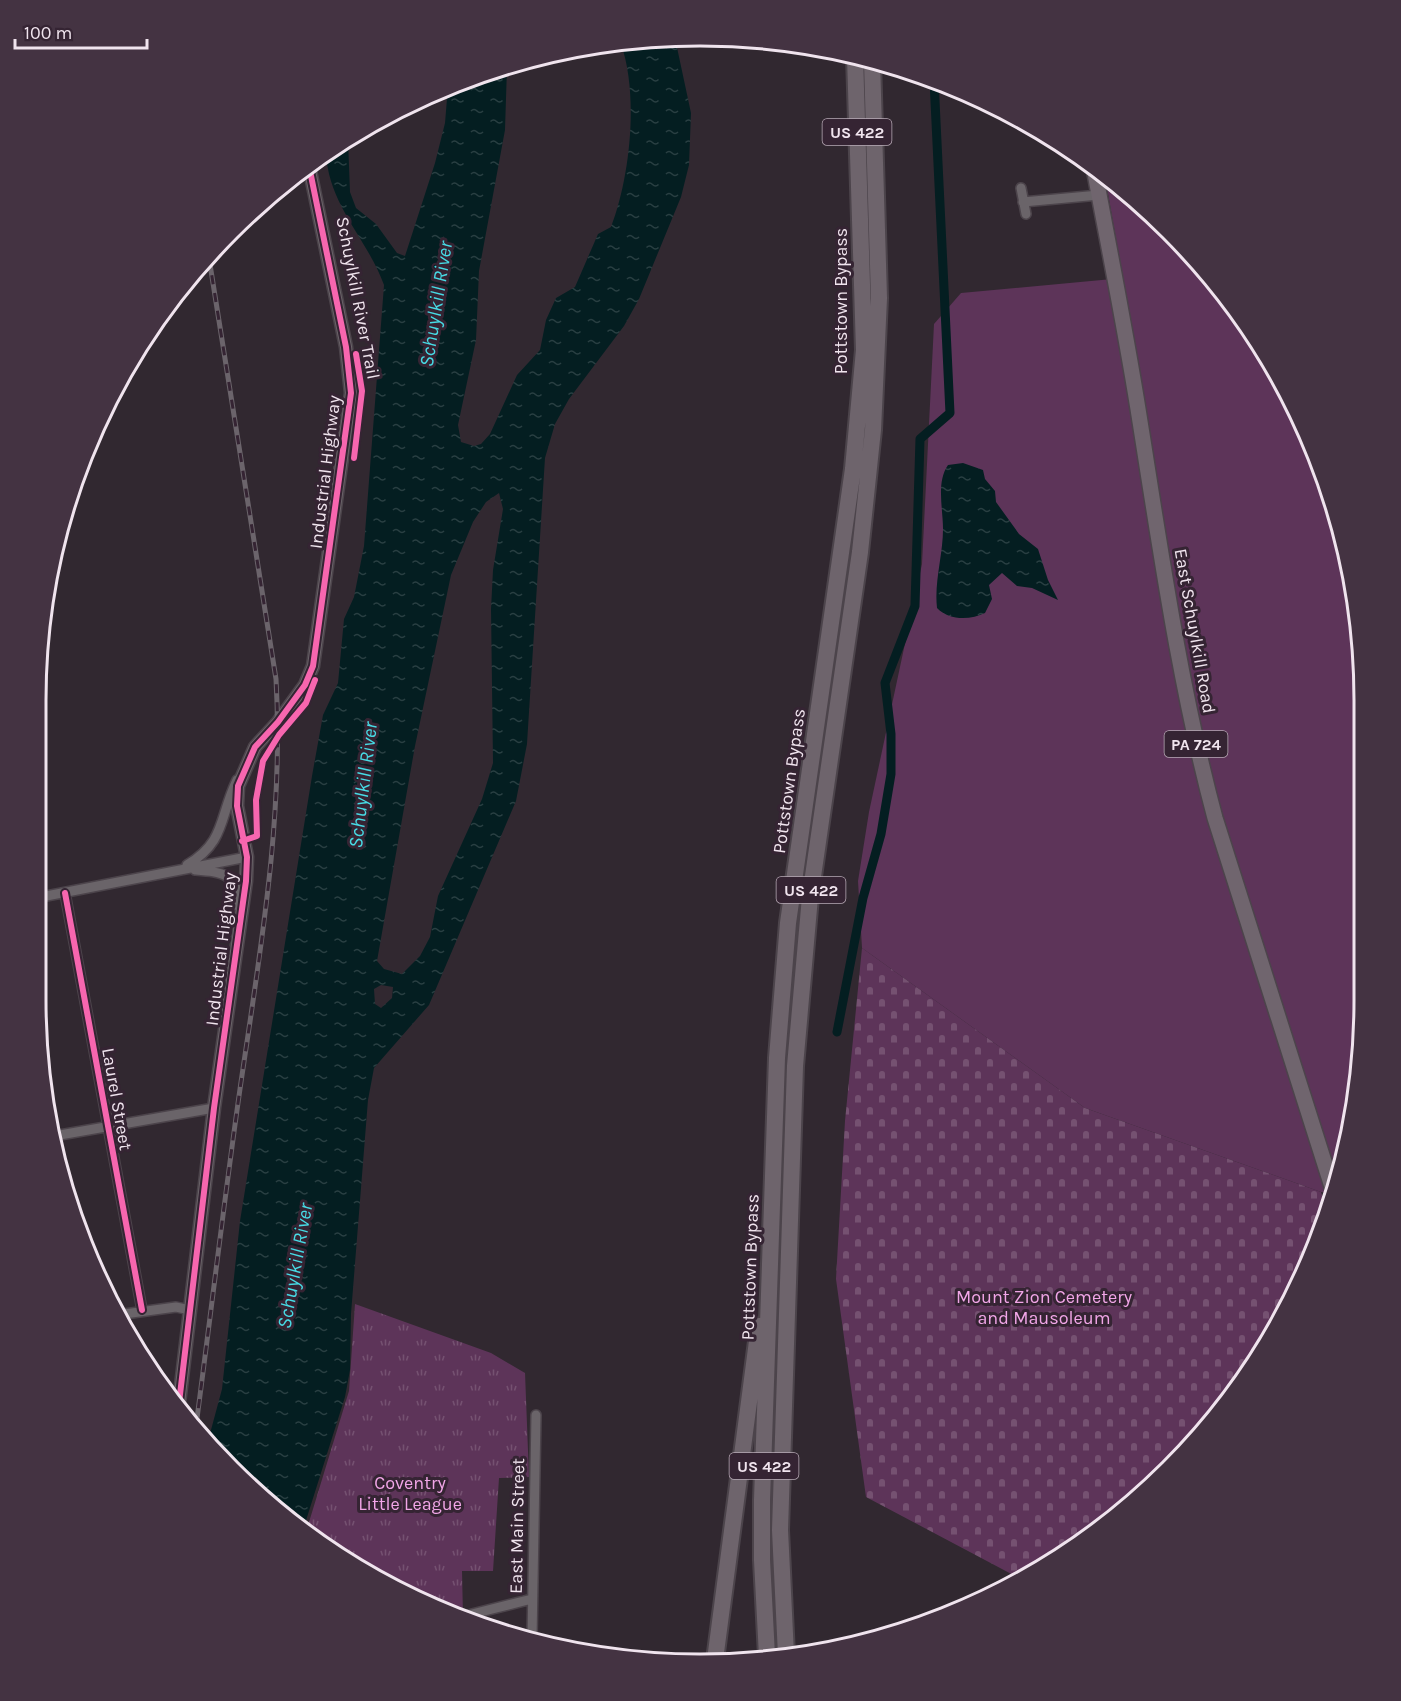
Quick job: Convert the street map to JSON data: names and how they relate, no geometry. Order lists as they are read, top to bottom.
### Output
{
  "streets": {
    "highway": ["US 422", "Pottstown Bypass"],
    "main road": ["East Schuylkill Road", "PA 724"],
    "street": ["Industrial Highway", "Laurel Street", "East Main Street"],
    "cycle path": ["Schuylkill River Trail"]
  },
  "water": ["Schuylkill River"],
  "parks": ["Mount Zion Cemetery and Mausoleum", "Coventry Little League"],
  "scale_bar": "100 m"
}
